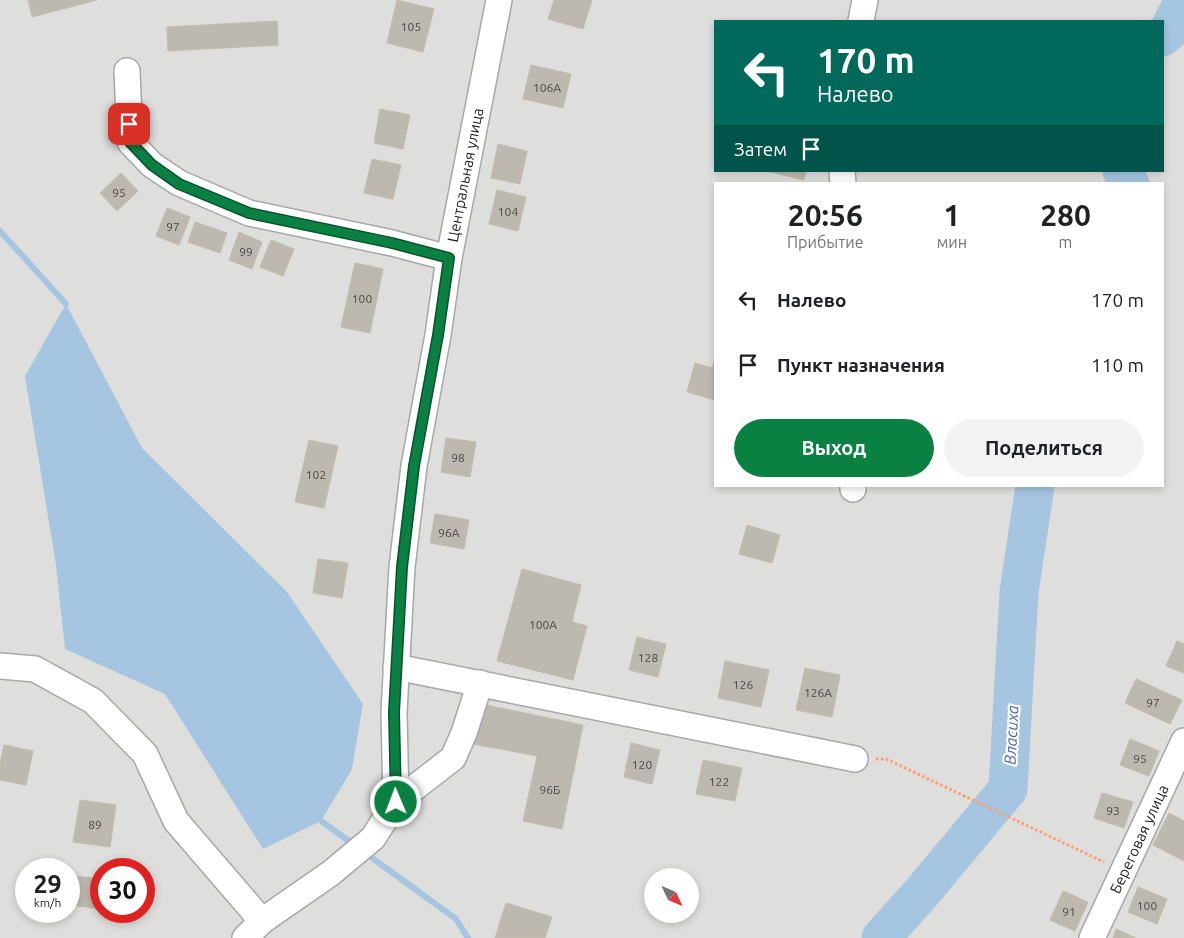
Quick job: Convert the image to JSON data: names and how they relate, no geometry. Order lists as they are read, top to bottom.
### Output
{
  "streets": {
    "street": ["Центральная улица", "Береговая улица"]
  },
  "water": ["Власиха"],
  "house_numbers": [
    "105",
    "106А",
    "95",
    "104",
    "97",
    "99",
    "100",
    "98",
    "102",
    "96А",
    "100А",
    "128",
    "126",
    "126А",
    "97",
    "95",
    "120",
    "122",
    "96Б",
    "93",
    "89",
    "100",
    "91"
  ],
  "north": "bottom right",
  "page": {
    "turn": ["170 m", "Налево"],
    "then": "Затем",
    "eta": [
      "20:56",
      "Прибытие",
      "1",
      "мин",
      "280",
      "m"
    ],
    "list": [
      {
        "name": "Налево",
        "value": "170 m"
      },
      {
        "name": "Пункт назначения",
        "value": "110 m"
      }
    ],
    "buttons": ["Выход", "Поделиться"],
    "speed": "29 km/h",
    "limit": "30"
  }
}
